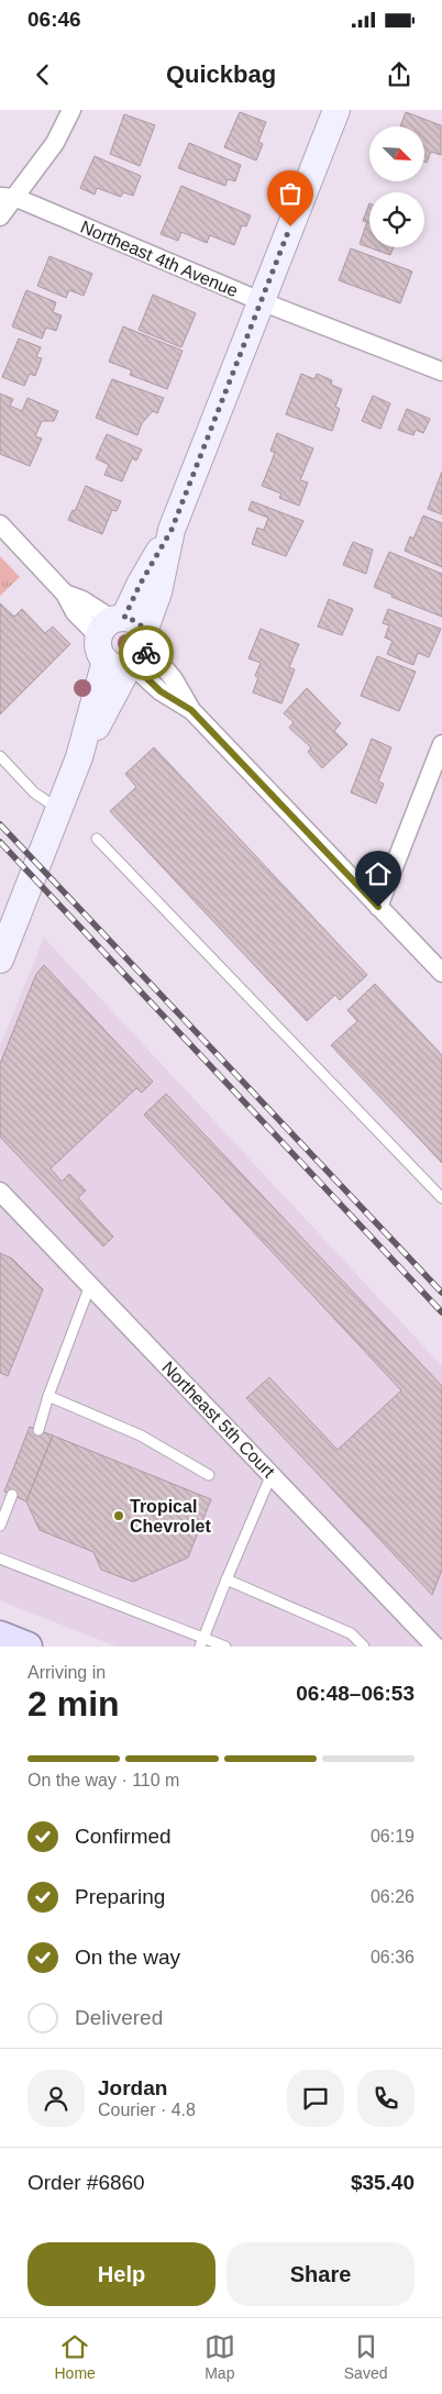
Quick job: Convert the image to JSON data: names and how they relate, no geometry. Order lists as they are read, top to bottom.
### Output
{
  "streets": {
    "street": ["Northeast 4th Avenue", "Northeast 5th Court"]
  },
  "places": ["Tropical Chevrolet"],
  "north": "bottom right",
  "page": {
    "status": "06:46",
    "header": "Quickbag",
    "heading": ["2 min", "Arriving in", "06:48–06:53"],
    "panel": [
      "Jordan",
      "Courier · 4.8",
      "Order #6860",
      "$35.40"
    ],
    "bar": "On the way · 110 m",
    "list": [
      ["Confirmed", "06:19"],
      ["Preparing", "06:26"],
      ["On the way", "06:36"],
      "Delivered"
    ],
    "buttons": ["Help", "Share"],
    "tabs": ["Home", "Map", "Saved"]
  }
}
